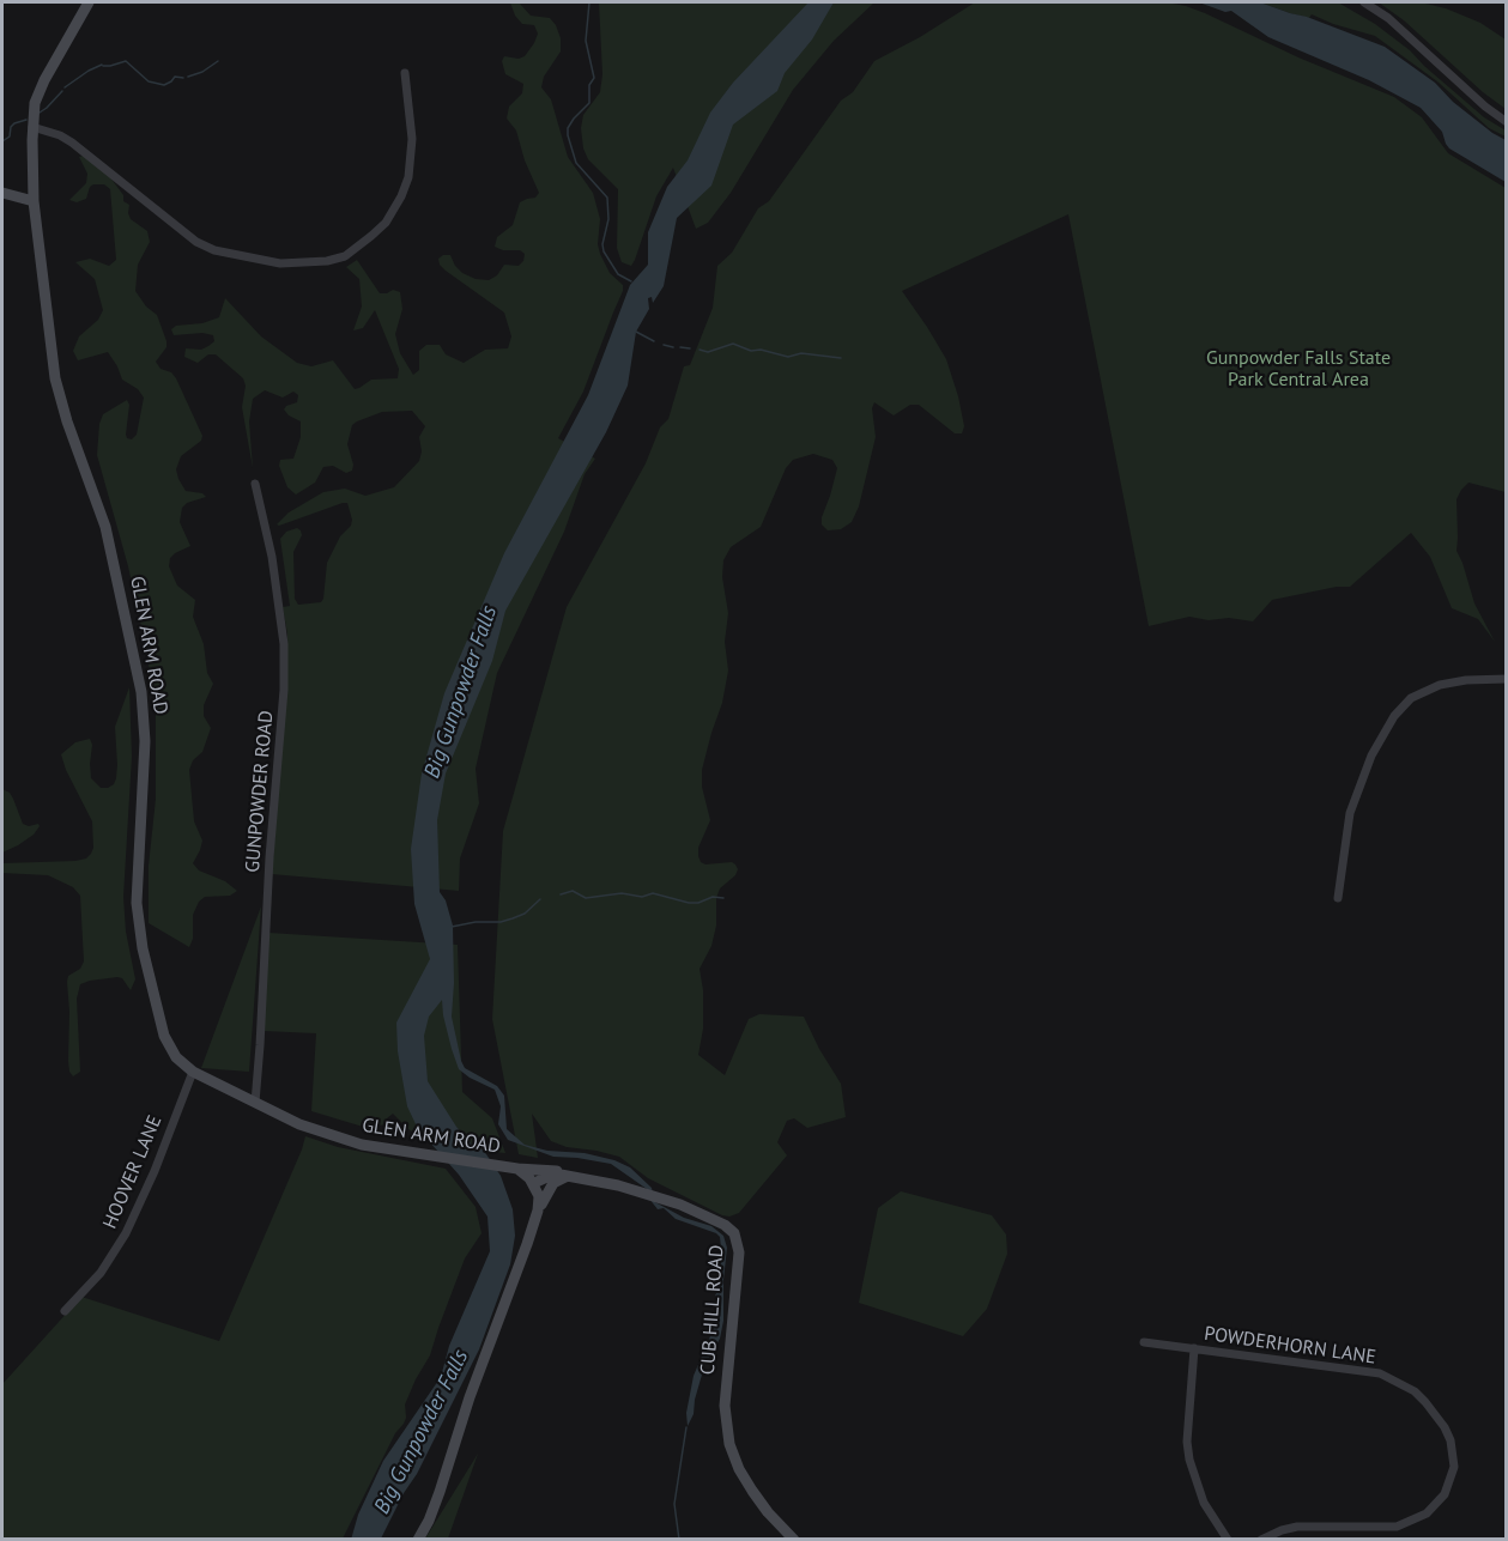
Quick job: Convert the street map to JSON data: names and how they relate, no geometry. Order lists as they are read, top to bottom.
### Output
{
  "streets": {
    "main road": ["GLEN ARM ROAD", "CUB HILL ROAD"],
    "street": ["GUNPOWDER ROAD", "HOOVER LANE", "POWDERHORN LANE"]
  },
  "crossings": [
    ["GLEN ARM ROAD", "GUNPOWDER ROAD"],
    ["GLEN ARM ROAD", "HOOVER LANE"],
    ["GLEN ARM ROAD", "CUB HILL ROAD"]
  ],
  "water": ["Big Gunpowder Falls"],
  "parks": ["Gunpowder Falls State Park Central Area"]
}
